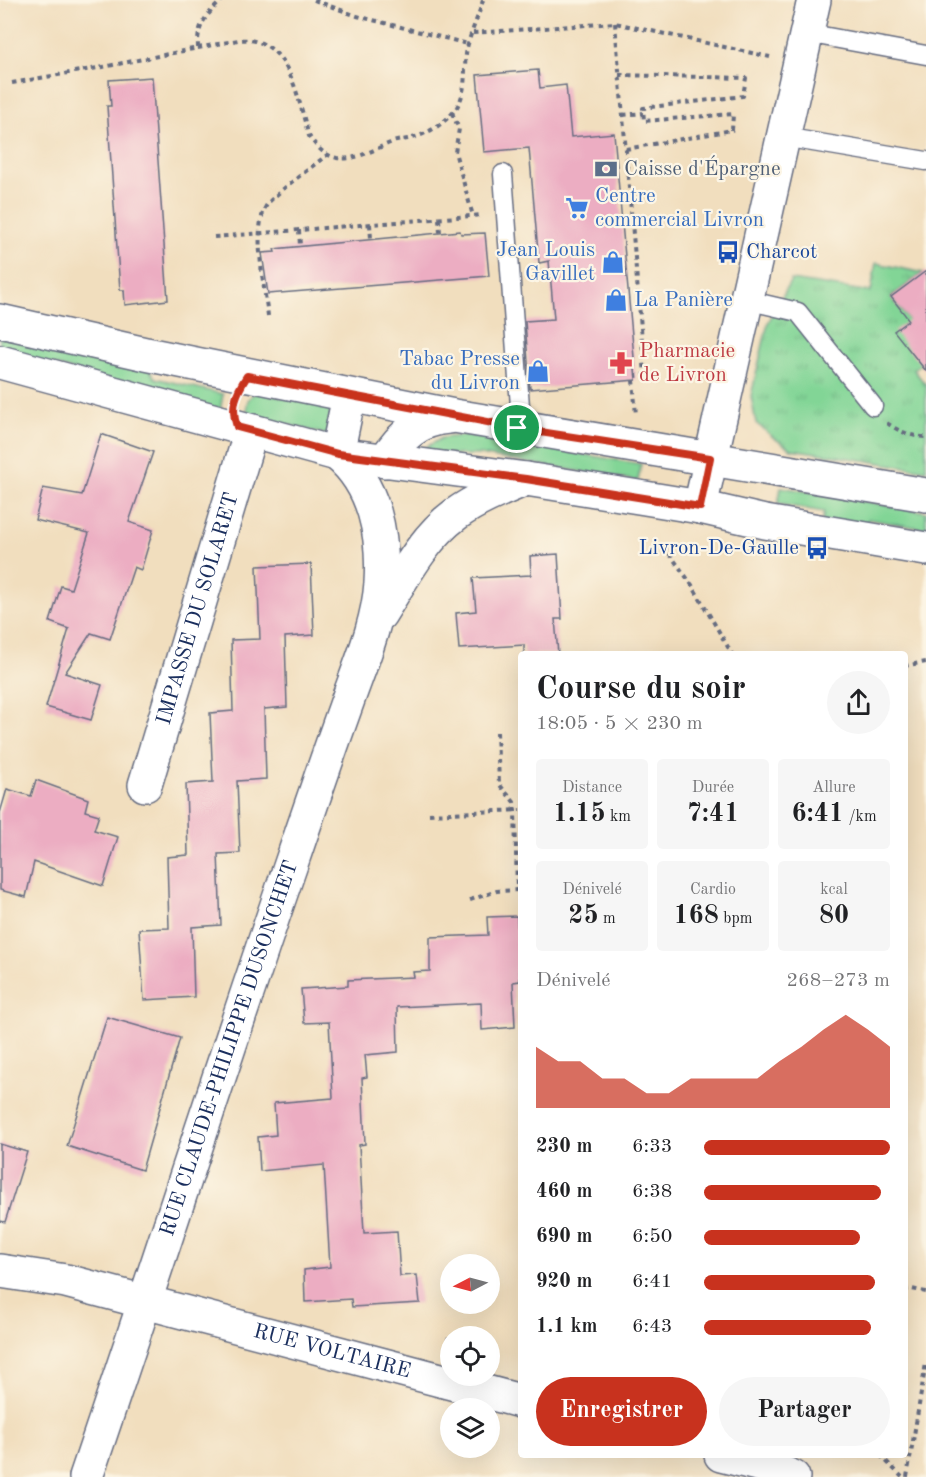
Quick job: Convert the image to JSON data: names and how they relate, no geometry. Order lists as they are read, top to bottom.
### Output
{
  "streets": {
    "street": ["IMPASSE DU SOLARET", "RUE CLAUDE-PHILIPPE DUSONCHET", "RUE VOLTAIRE"]
  },
  "crossings": [
    ["RUE CLAUDE-PHILIPPE DUSONCHET", "RUE VOLTAIRE"]
  ],
  "places": {
    "bank": ["Caisse d'Épargne"],
    "supermarket": ["Centre commercial Livron"],
    "bus stop": ["Charcot", "Livron-De-Gaulle"],
    "shop": ["Jean Louis Gavillet", "La Panière", "Tabac Presse du Livron"],
    "pharmacy": ["Pharmacie de Livron"]
  },
  "north": "left",
  "page": {
    "heading": ["Course du soir", "18:05 · 5 × 230 m"],
    "stats": [
      ["Distance", "1.15 km"],
      ["Durée", "7:41"],
      ["Allure", "6:41 /km"],
      ["Dénivelé", "25 m"],
      ["Cardio", "168 bpm"],
      ["kcal", "80"]
    ],
    "chart": ["Dénivelé", "268–273 m"],
    "list": [
      {
        "name": "230 m",
        "note": "6:33"
      },
      {
        "name": "460 m",
        "note": "6:38"
      },
      {
        "name": "690 m",
        "note": "6:50"
      },
      {
        "name": "920 m",
        "note": "6:41"
      },
      {
        "name": "1.1 km",
        "note": "6:43"
      }
    ],
    "buttons": ["Enregistrer", "Partager"]
  }
}
